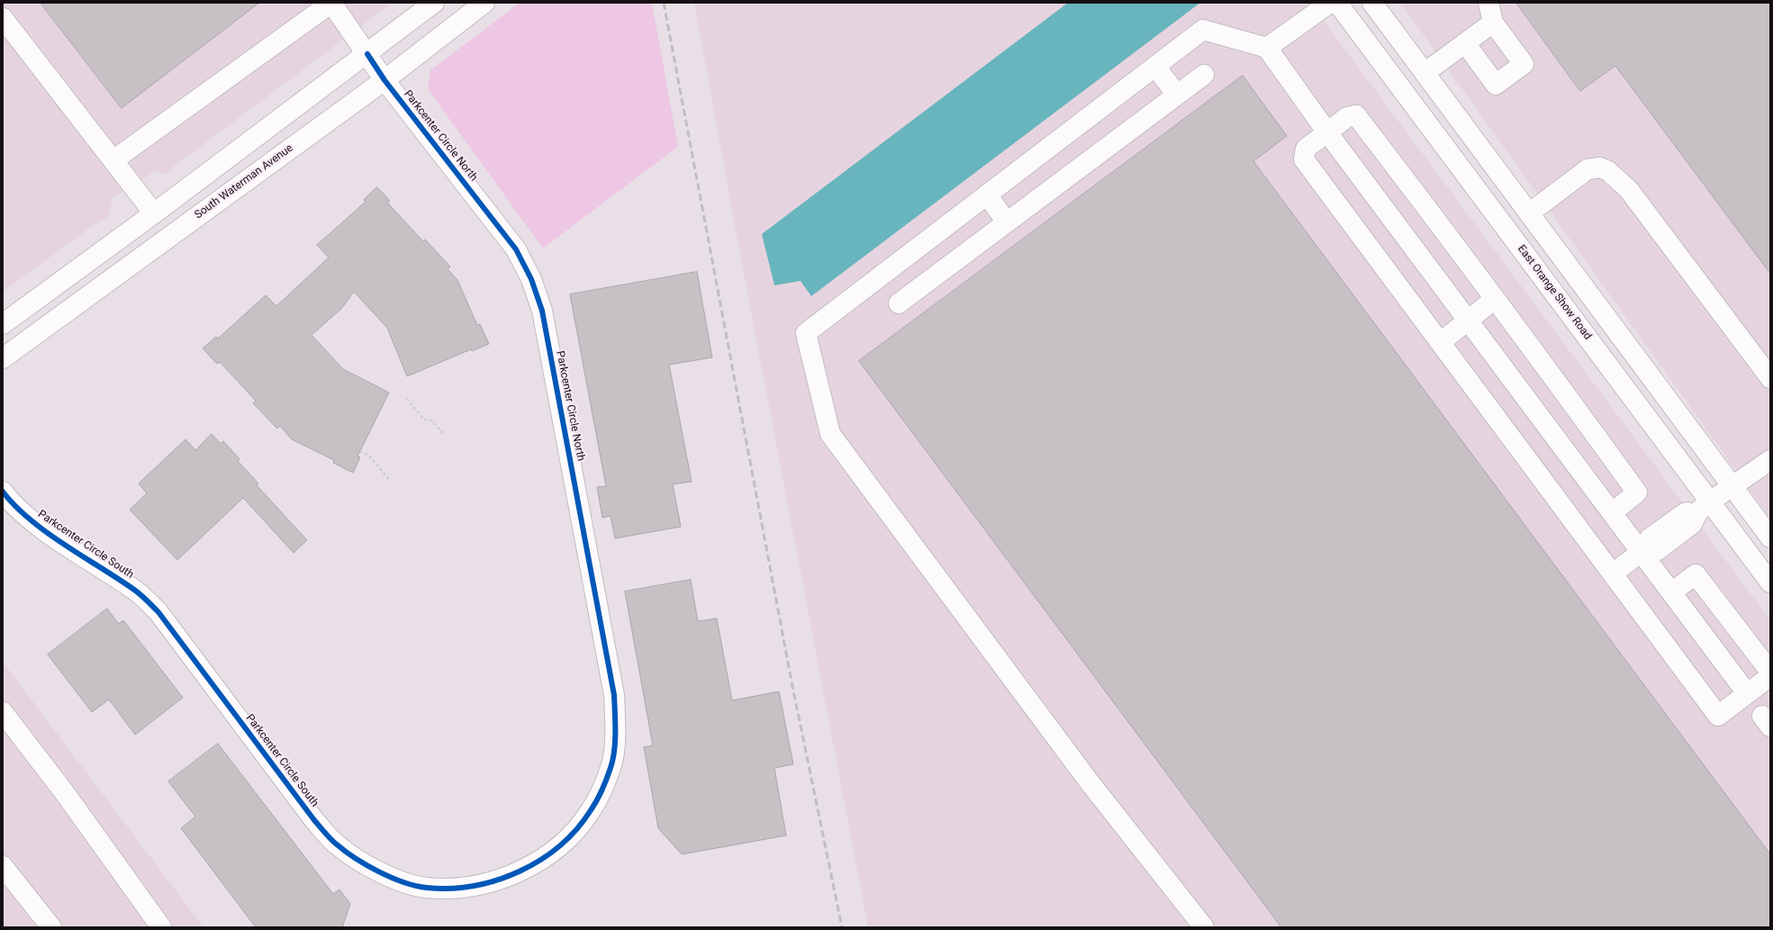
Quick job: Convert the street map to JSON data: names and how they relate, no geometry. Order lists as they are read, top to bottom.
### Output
{
  "streets": {
    "main road": [
      "Parkcenter Circle North",
      "South Waterman Avenue",
      "East Orange Show Road",
      "Parkcenter Circle South"
    ]
  },
  "crossings": [
    ["Parkcenter Circle North", "South Waterman Avenue"],
    ["Parkcenter Circle North", "Parkcenter Circle South"]
  ]
}
